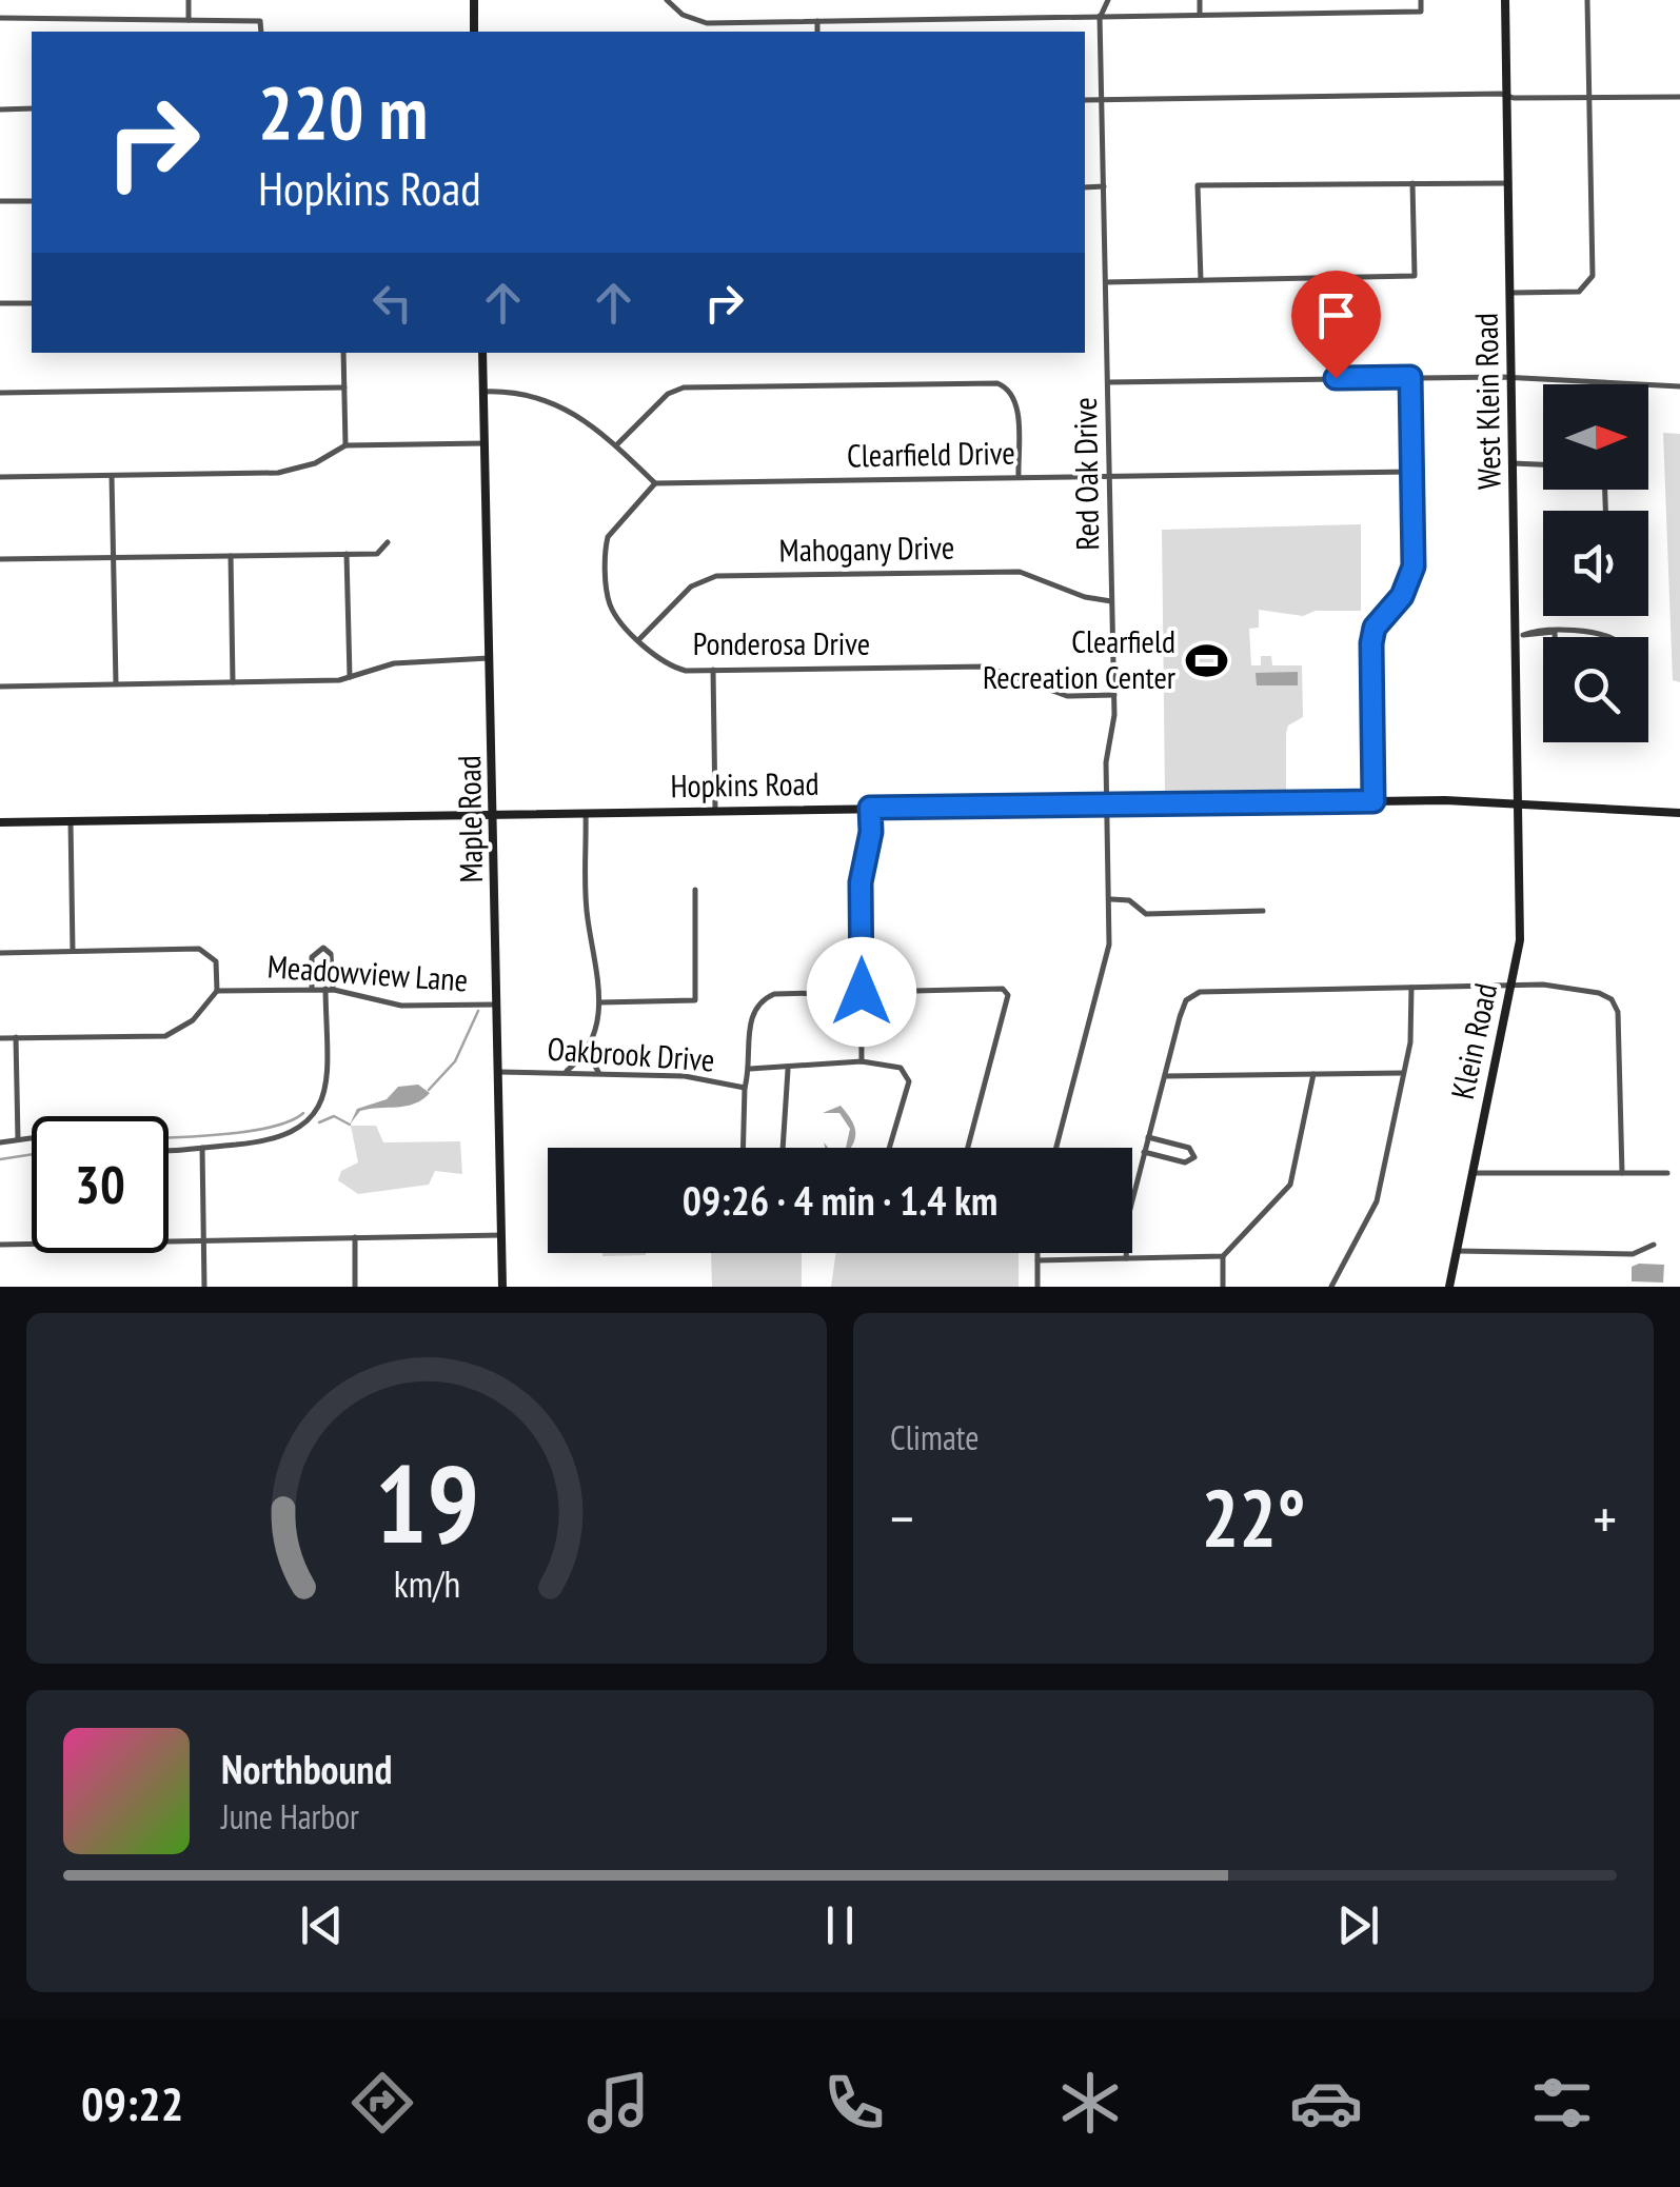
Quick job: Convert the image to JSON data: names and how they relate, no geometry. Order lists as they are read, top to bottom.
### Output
{
  "streets": {
    "street": [
      "West Klein Road",
      "Clearfield Drive",
      "Red Oak Drive",
      "Mahogany Drive",
      "Ponderosa Drive",
      "Hopkins Road",
      "Maple Road",
      "Meadowview Lane",
      "Klein Road",
      "Oakbrook Drive"
    ]
  },
  "crossings": [
    ["West Klein Road", "Hopkins Road"],
    ["West Klein Road", "Klein Road"],
    ["Clearfield Drive", "Red Oak Drive"],
    ["Clearfield Drive", "Ponderosa Drive"],
    ["Red Oak Drive", "Mahogany Drive"],
    ["Red Oak Drive", "Ponderosa Drive"],
    ["Red Oak Drive", "Hopkins Road"],
    ["Mahogany Drive", "Ponderosa Drive"],
    ["Hopkins Road", "Maple Road"],
    ["Hopkins Road", "Klein Road"],
    ["Maple Road", "Meadowview Lane"],
    ["Maple Road", "Oakbrook Drive"]
  ],
  "places": {
    "sports": ["Clearfield Recreation Center"]
  },
  "north": "right",
  "page": {
    "turn": ["220 m", "Hopkins Road"],
    "limit": "30",
    "trip": "09:26 · 4 min · 1.4 km",
    "tile": "Climate",
    "heat": ["−", "22°", "+"],
    "song": ["Northbound", "June Harbor"],
    "tabs": "09:22",
    "gauge": ["19", "km/h"]
  }
}
